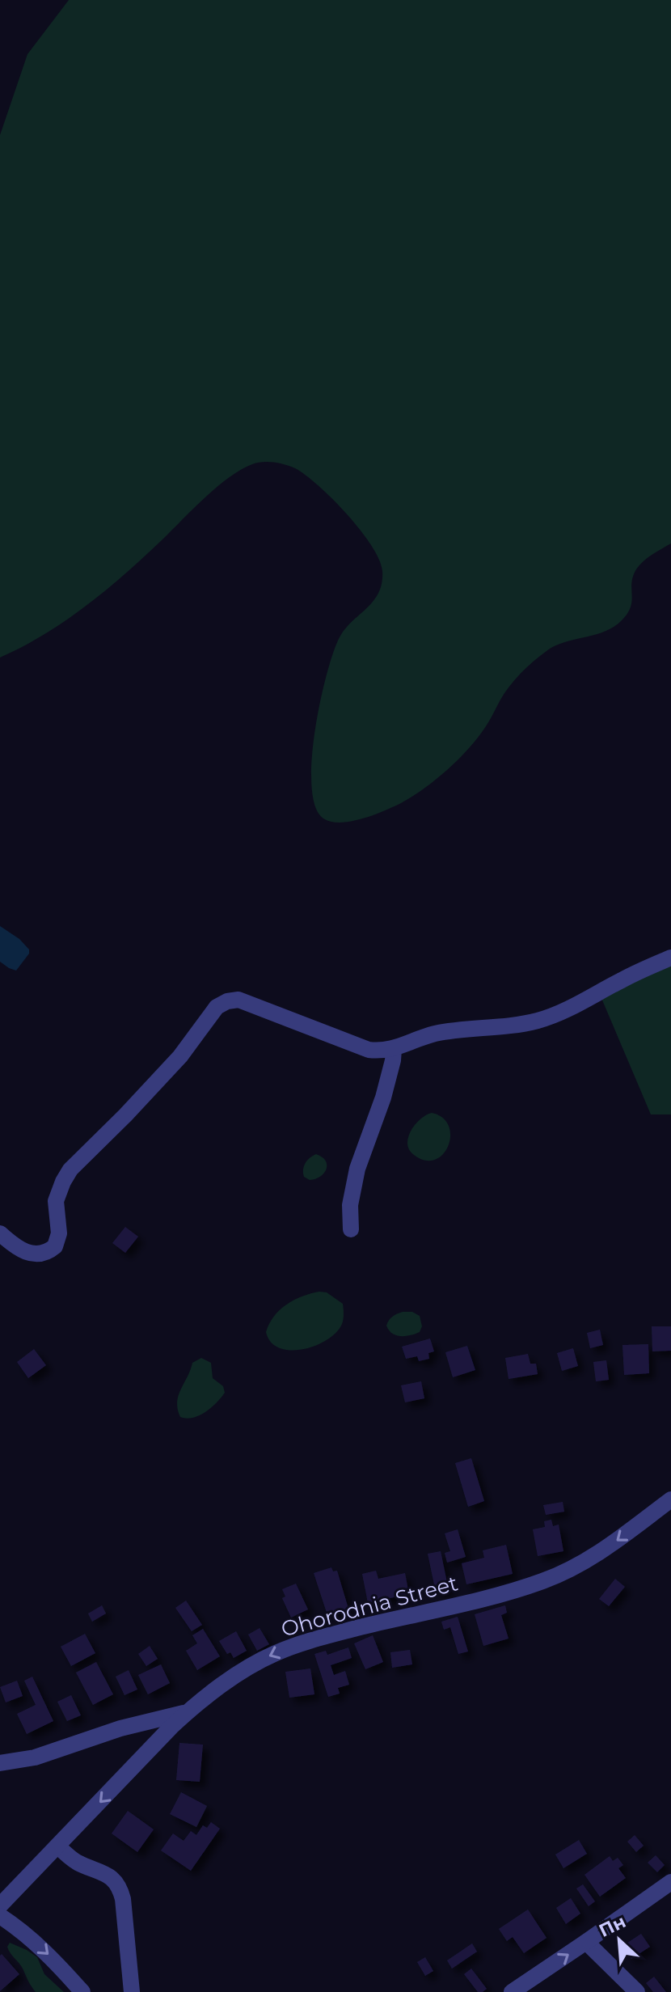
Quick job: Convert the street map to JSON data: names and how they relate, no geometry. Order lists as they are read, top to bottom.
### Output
{
  "streets": {
    "street": ["Ohorodnia Street"]
  },
  "one_way": ["Ohorodnia Street"],
  "north": "top left"
}
